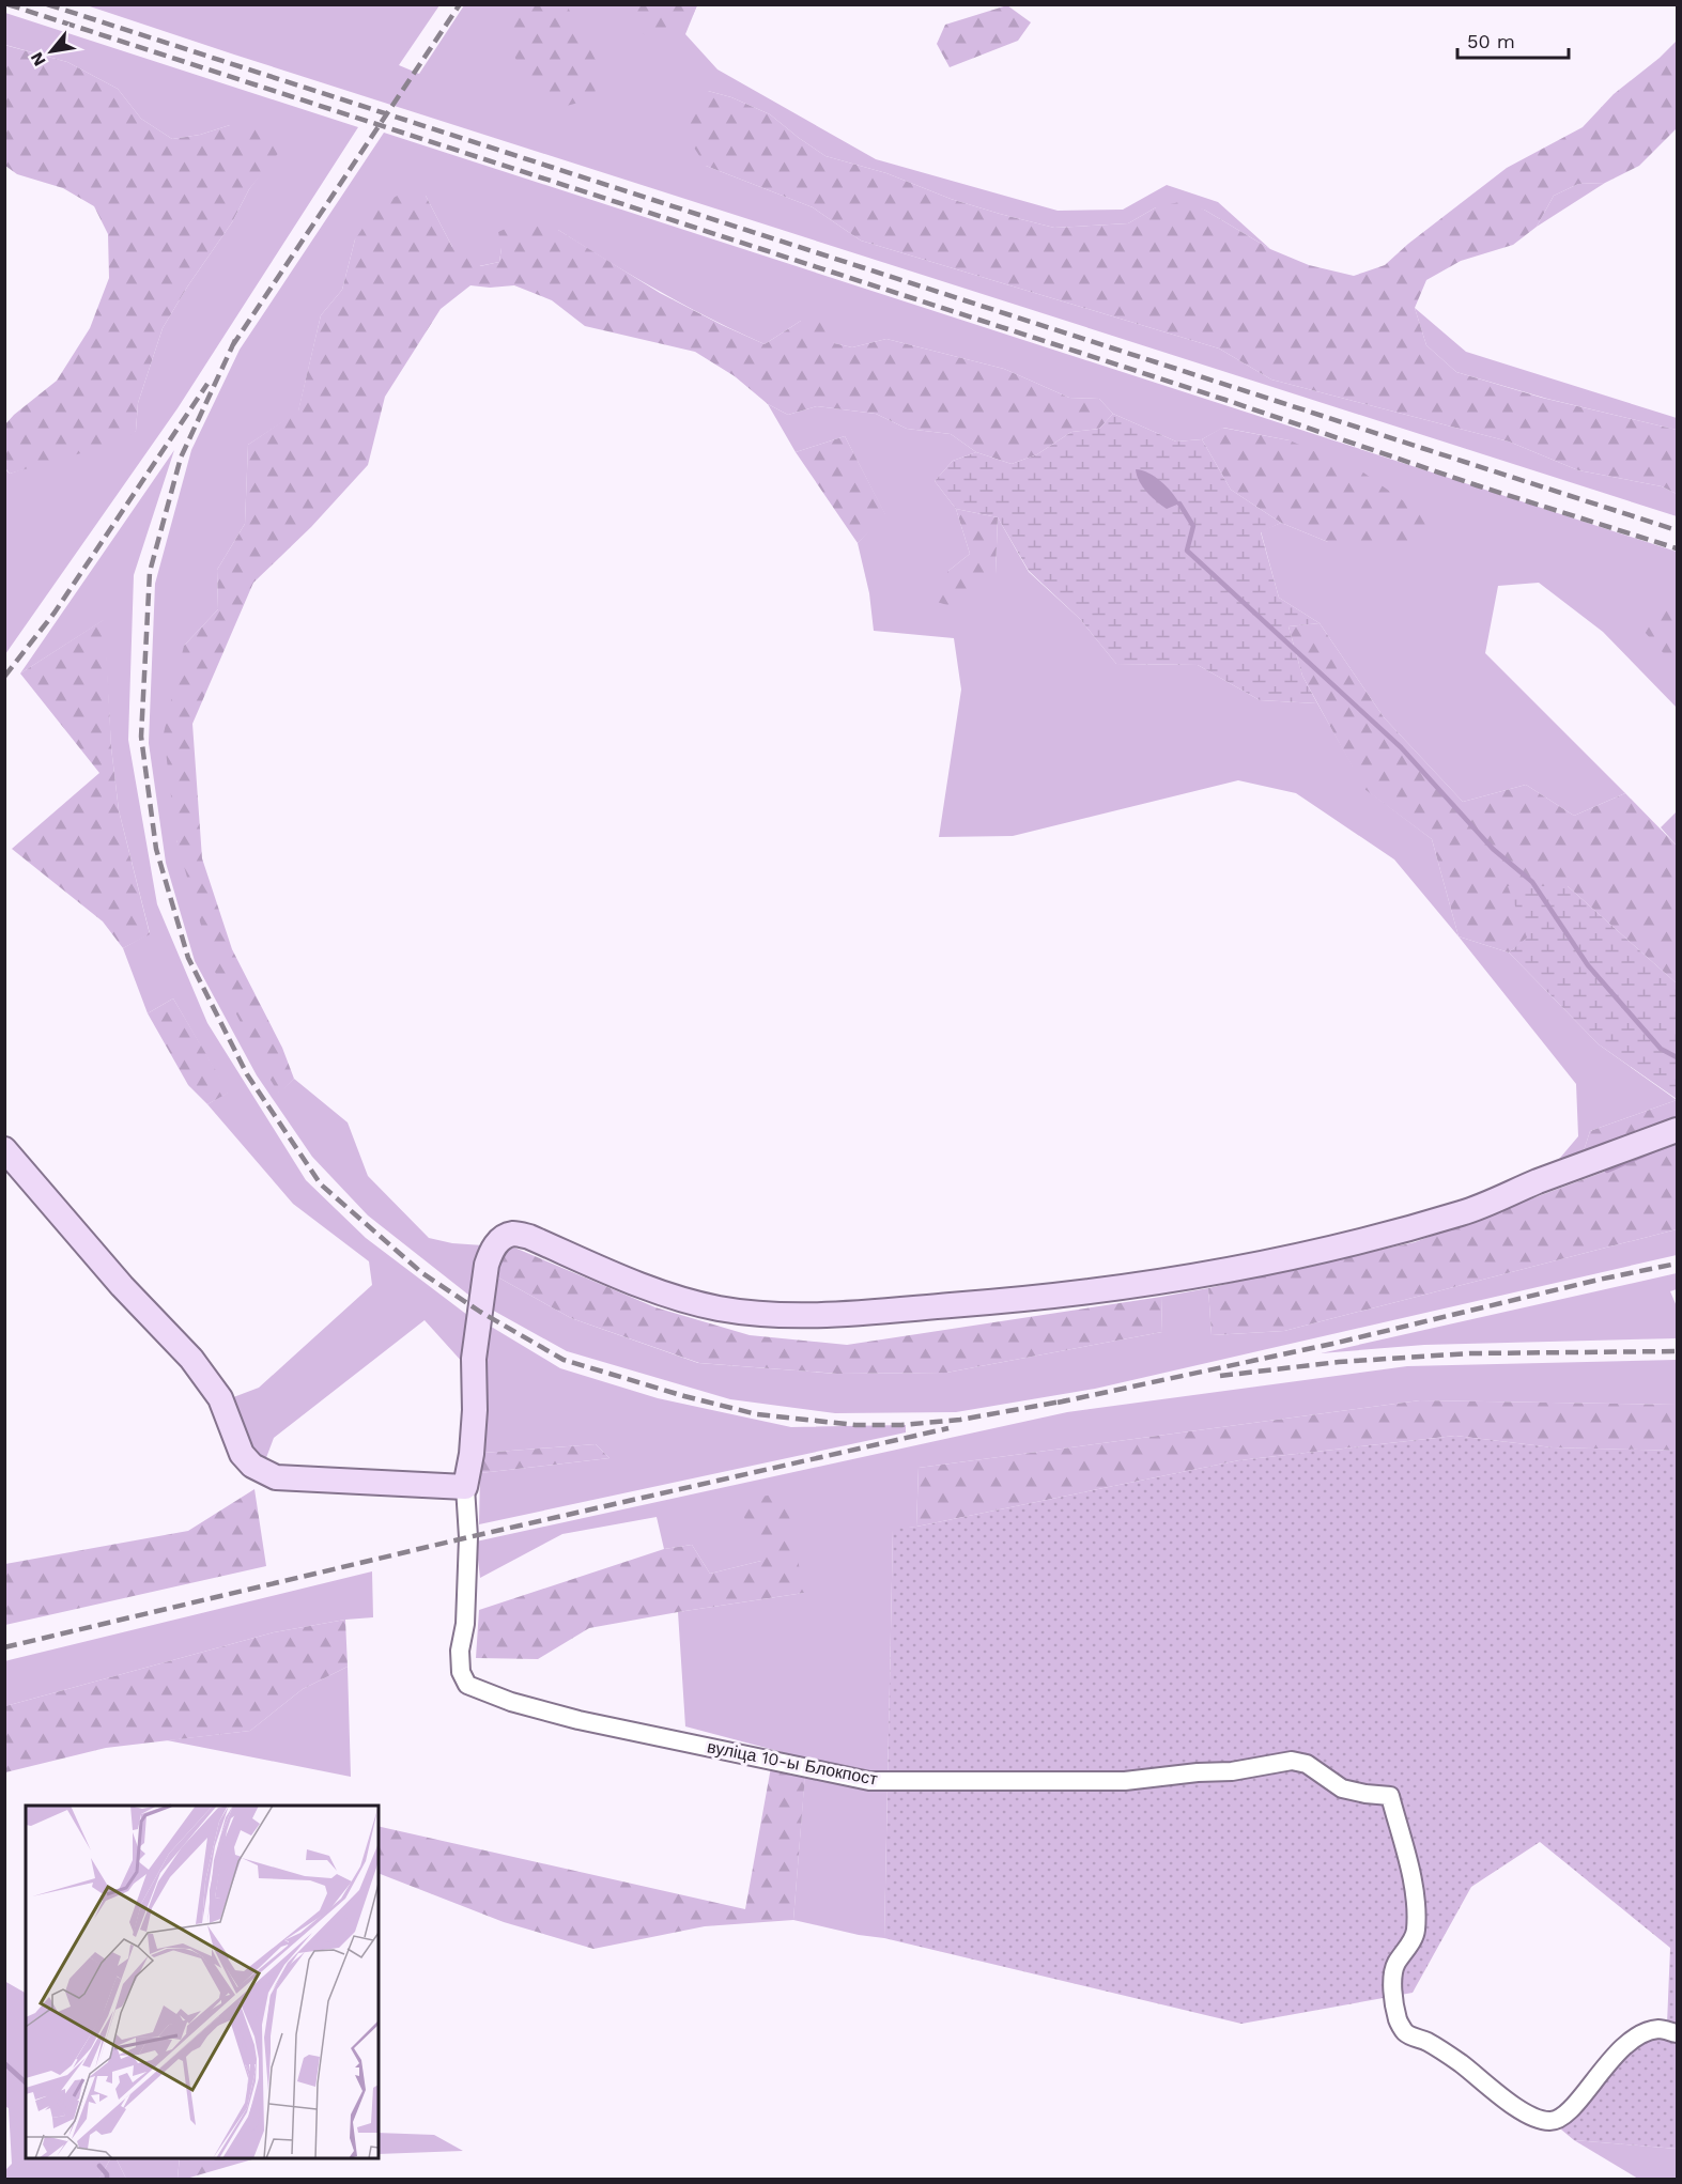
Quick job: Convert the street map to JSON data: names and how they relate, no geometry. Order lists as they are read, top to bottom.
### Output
{
  "streets": {
    "street": ["вуліца 10-ы Блокпост"]
  },
  "scale_bar": "50 m",
  "north": "bottom left"
}
